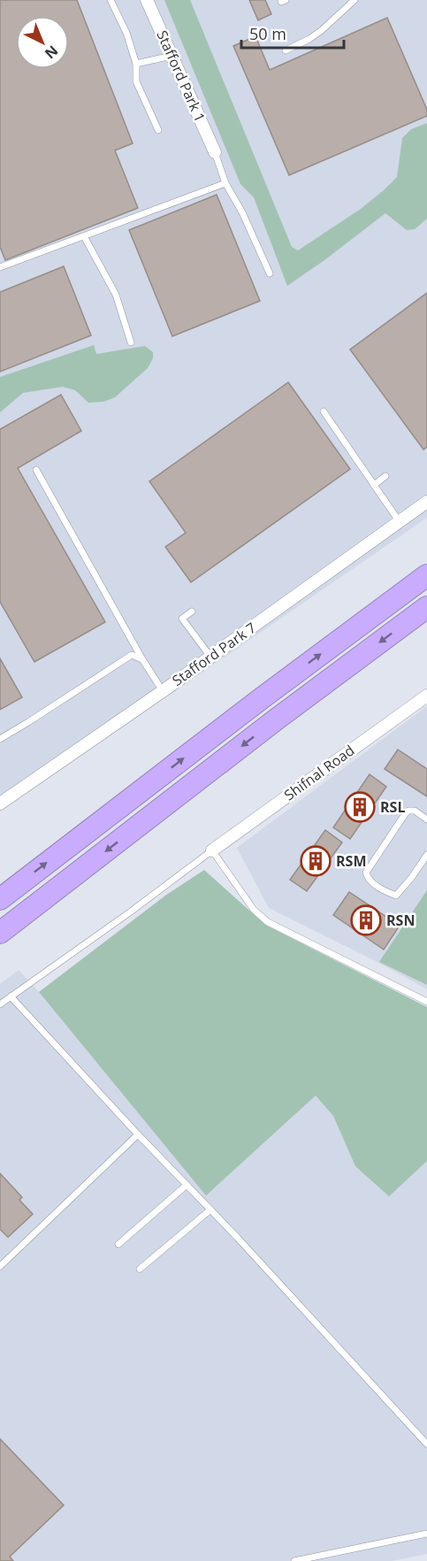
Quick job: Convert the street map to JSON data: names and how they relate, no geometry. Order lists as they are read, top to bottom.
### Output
{
  "streets": {
    "street": ["Stafford Park 1", "Stafford Park 7", "Shifnal Road"]
  },
  "places": {
    "building": ["RSL", "RSM", "RSN"]
  },
  "scale_bar": "50 m",
  "north": "bottom right"
}
